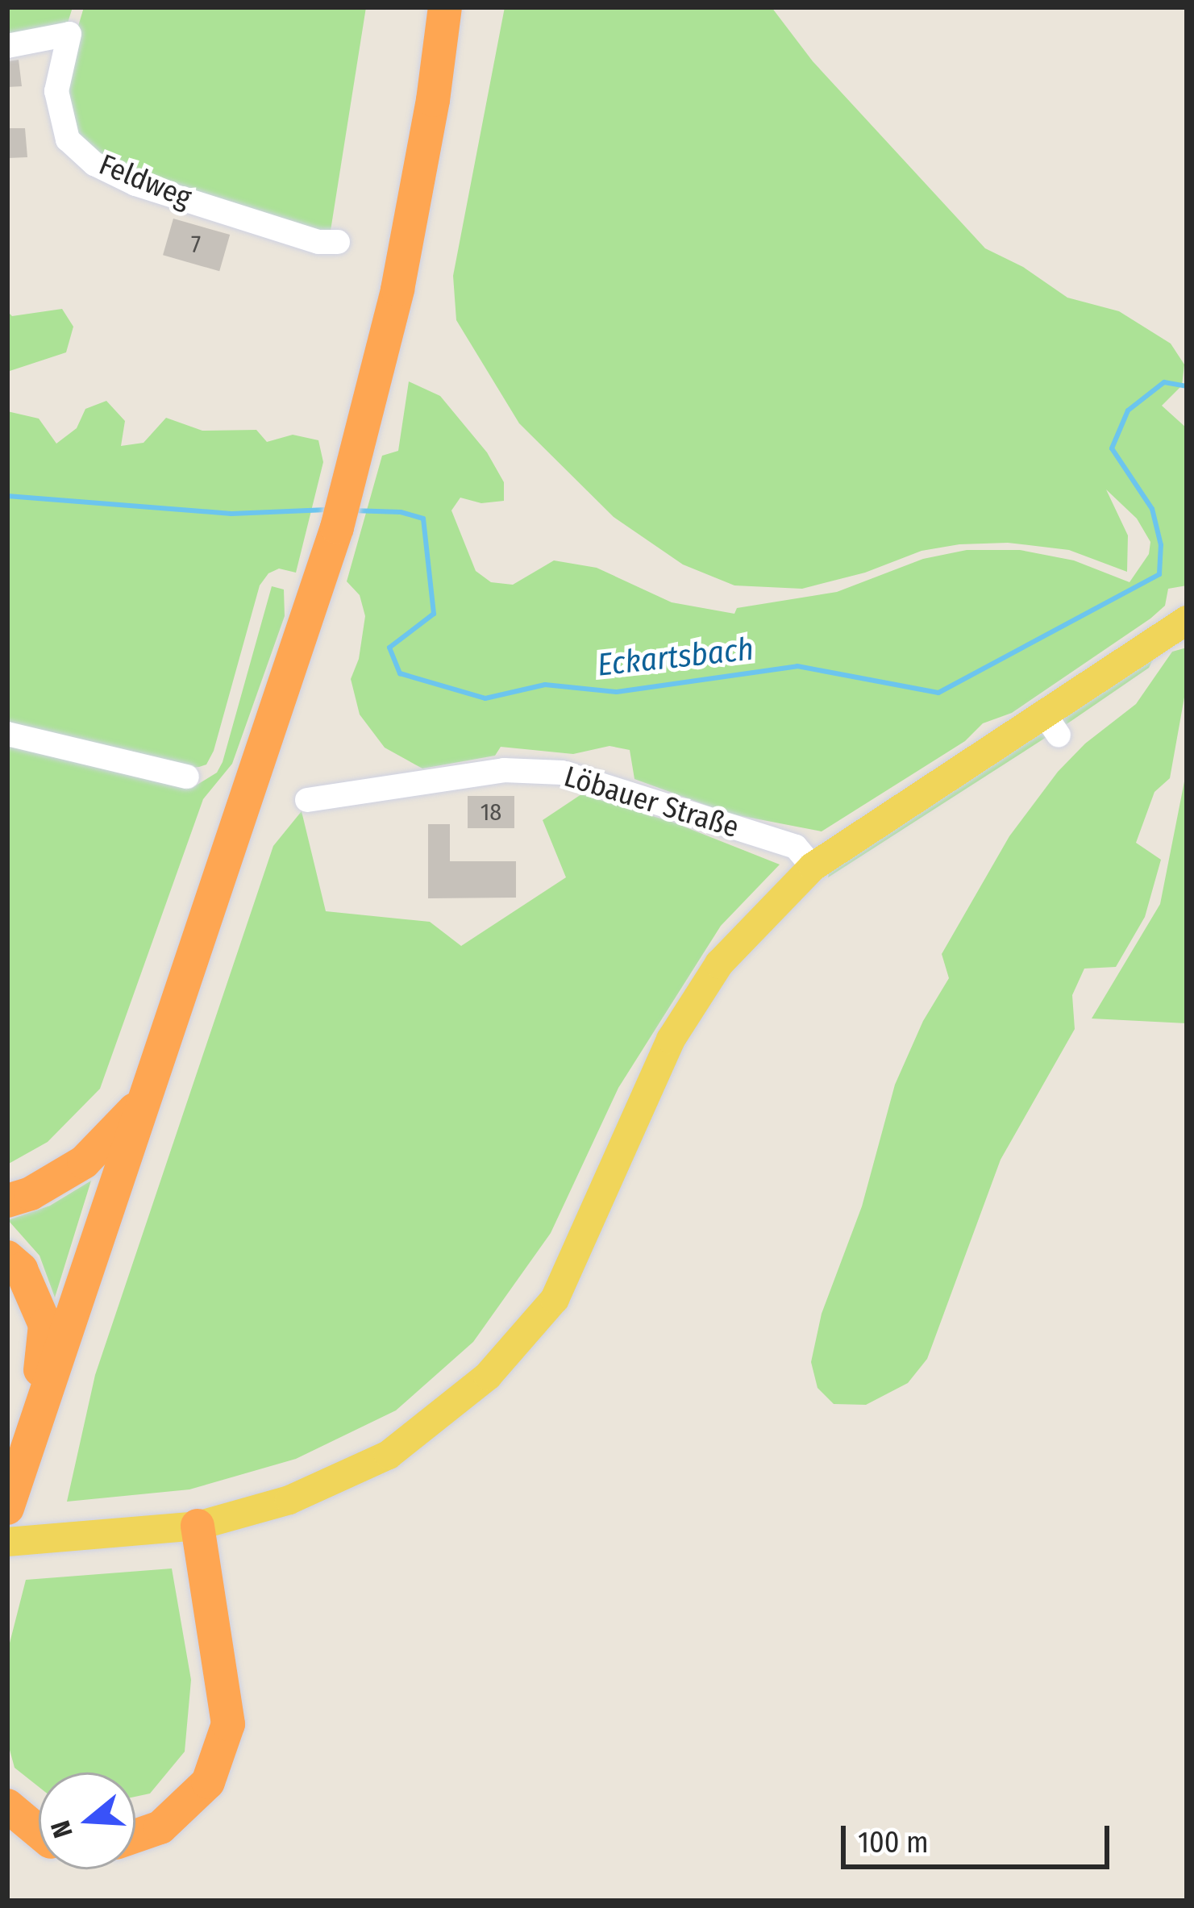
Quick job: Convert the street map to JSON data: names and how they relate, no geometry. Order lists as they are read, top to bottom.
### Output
{
  "streets": {
    "street": ["Feldweg", "Löbauer Straße"]
  },
  "water": ["Eckartsbach"],
  "house_numbers": ["7", "18"],
  "scale_bar": "100 m",
  "north": "left"
}
